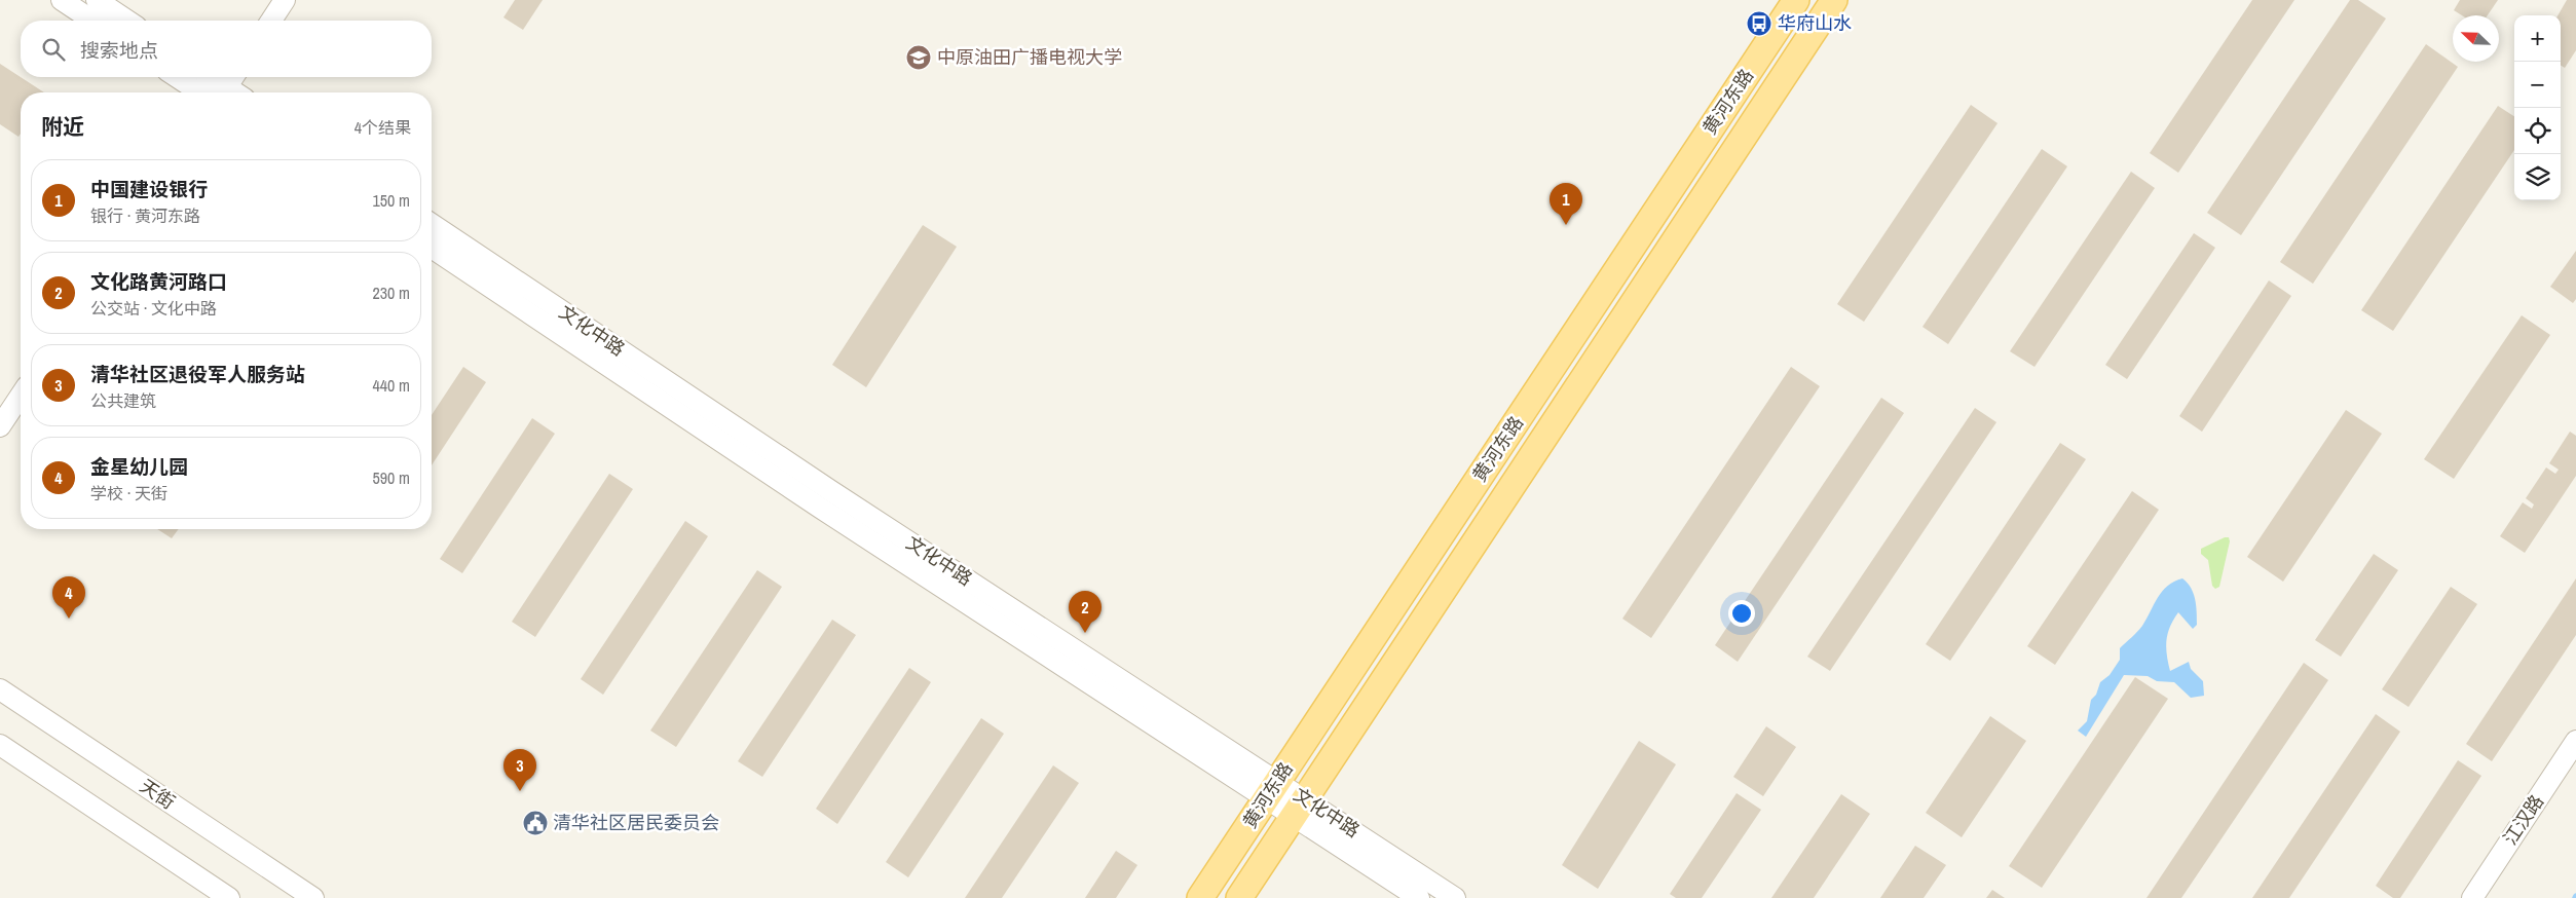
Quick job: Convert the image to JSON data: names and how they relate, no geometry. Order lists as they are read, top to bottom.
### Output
{
  "streets": {
    "main road": ["黄河东路"],
    "street": ["文化中路", "天街", "江汉路"]
  },
  "crossings": [
    ["黄河东路", "文化中路"]
  ],
  "places": {
    "bus stop": ["华府山水"],
    "school or university": ["中原油田广播电视大学"],
    "public building": ["清华社区居民委员会"]
  },
  "north": "top left",
  "page": {
    "map_buttons": ["+", "−"],
    "search": "搜索地点",
    "heading": ["附近", "4个结果"],
    "list": [
      {
        "mark": "1",
        "name": "中国建设银行",
        "note": "银行 · 黄河东路",
        "value": "150 m"
      },
      {
        "mark": "2",
        "name": "文化路黄河路口",
        "note": "公交站 · 文化中路",
        "value": "230 m"
      },
      {
        "mark": "3",
        "name": "清华社区退役军人服务站",
        "note": "公共建筑",
        "value": "440 m"
      },
      {
        "mark": "4",
        "name": "金星幼儿园",
        "note": "学校 · 天街",
        "value": "590 m"
      }
    ],
    "pins": [
      "1",
      "4",
      "2",
      "3"
    ]
  }
}
